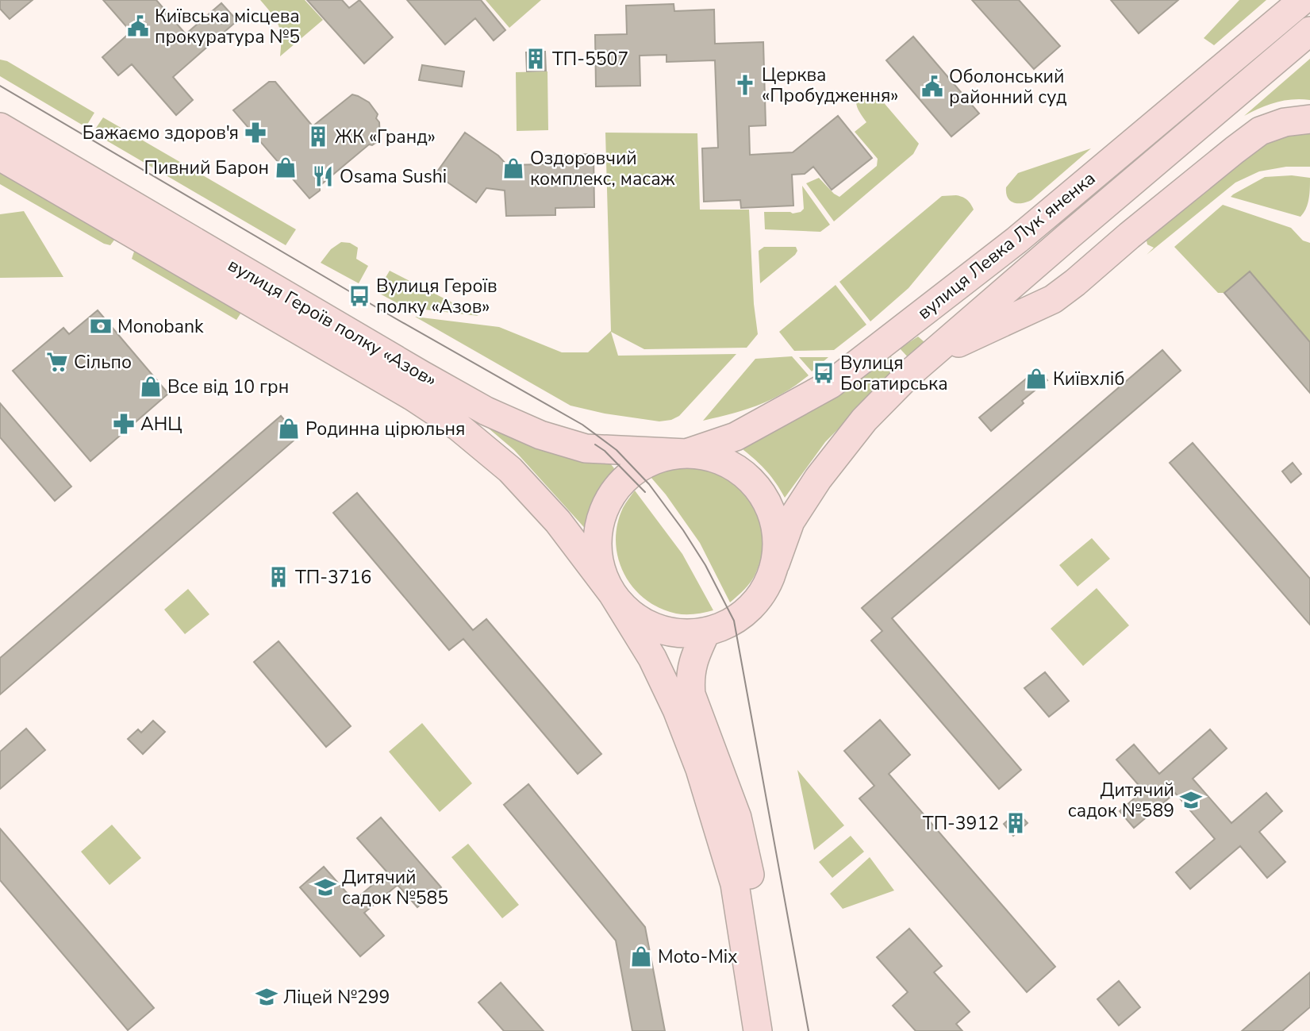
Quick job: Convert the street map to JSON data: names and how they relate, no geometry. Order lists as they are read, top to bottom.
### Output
{
  "streets": {
    "main road": ["вулиця Левка Лукʼяненка", "вулиця Героїв полку «Азов»"]
  },
  "crossings": [
    ["вулиця Левка Лукʼяненка", "вулиця Героїв полку «Азов»"]
  ],
  "places": {
    "public building": ["Київська місцева прокуратура №5", "Оболонський районний суд"],
    "building": [
      "ТП-5507",
      "ЖК «Гранд»",
      "ТП-3716",
      "ТП-3912"
    ],
    "church": ["Церква «Пробудження»"],
    "pharmacy": ["Бажаємо здоров'я", "АНЦ"],
    "shop": [
      "Пивний Барон",
      "Оздоровчий комплекс, масаж",
      "Київхліб",
      "Все від 10 грн",
      "Родинна цірюльня",
      "Moto-Mix"
    ],
    "restaurant": ["Osama Sushi"],
    "bus stop": ["Вулиця Героїв полку «Азов»", "Вулиця Богатирська"],
    "bank": ["Monobank"],
    "supermarket": ["Сільпо"],
    "school or university": ["Дитячий садок №589", "Дитячий садок №585", "Ліцей №299"]
  }
}
